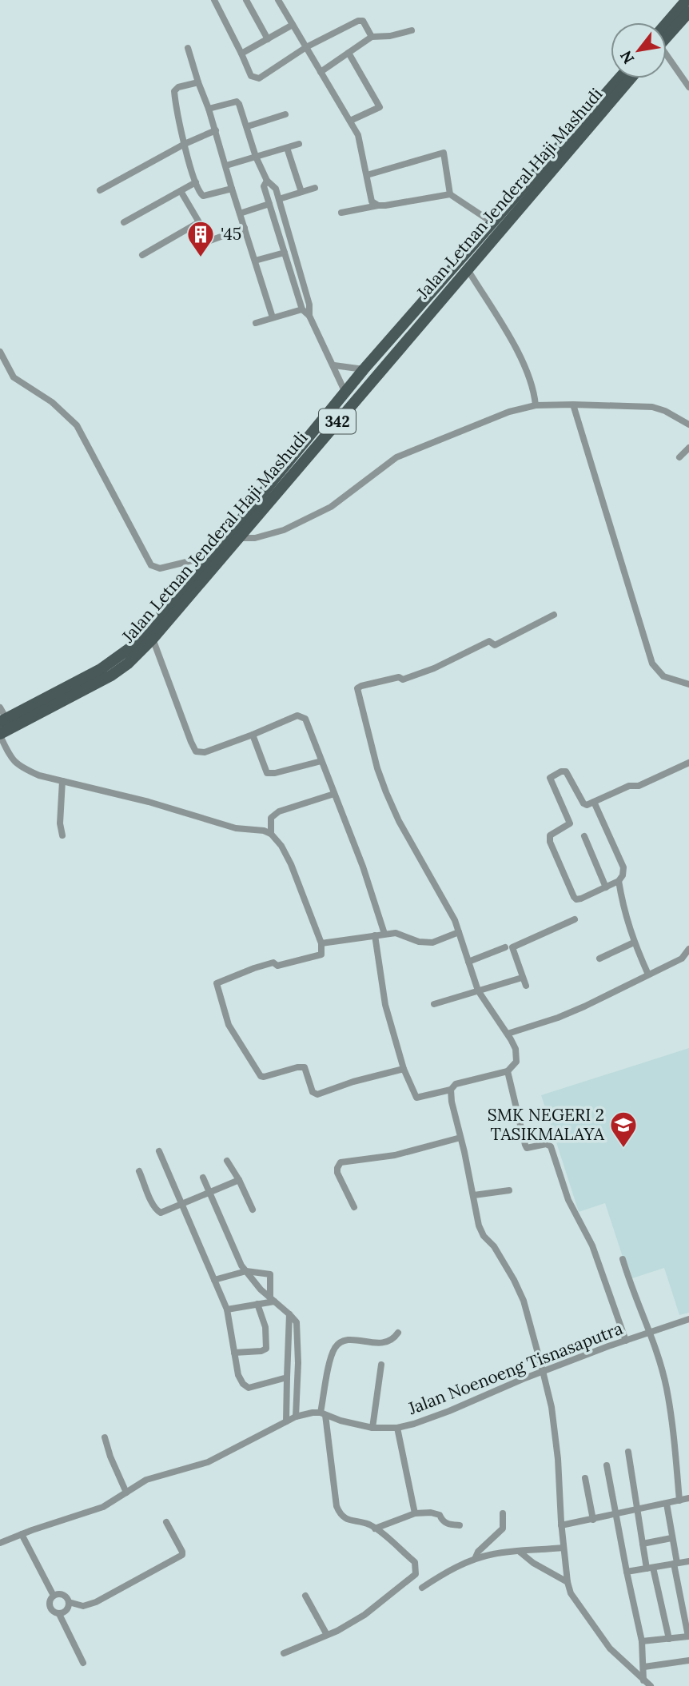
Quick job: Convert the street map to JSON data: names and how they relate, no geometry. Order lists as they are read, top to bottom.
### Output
{
  "streets": {
    "main road": ["Jalan Letnan Jenderal Haji Mashudi", "342"],
    "street": ["Jalan Noenoeng Tisnasaputra"]
  },
  "places": {
    "building": ["'45"],
    "school or university": ["SMK NEGERI 2 TASIKMALAYA"]
  },
  "north": "bottom left"
}
